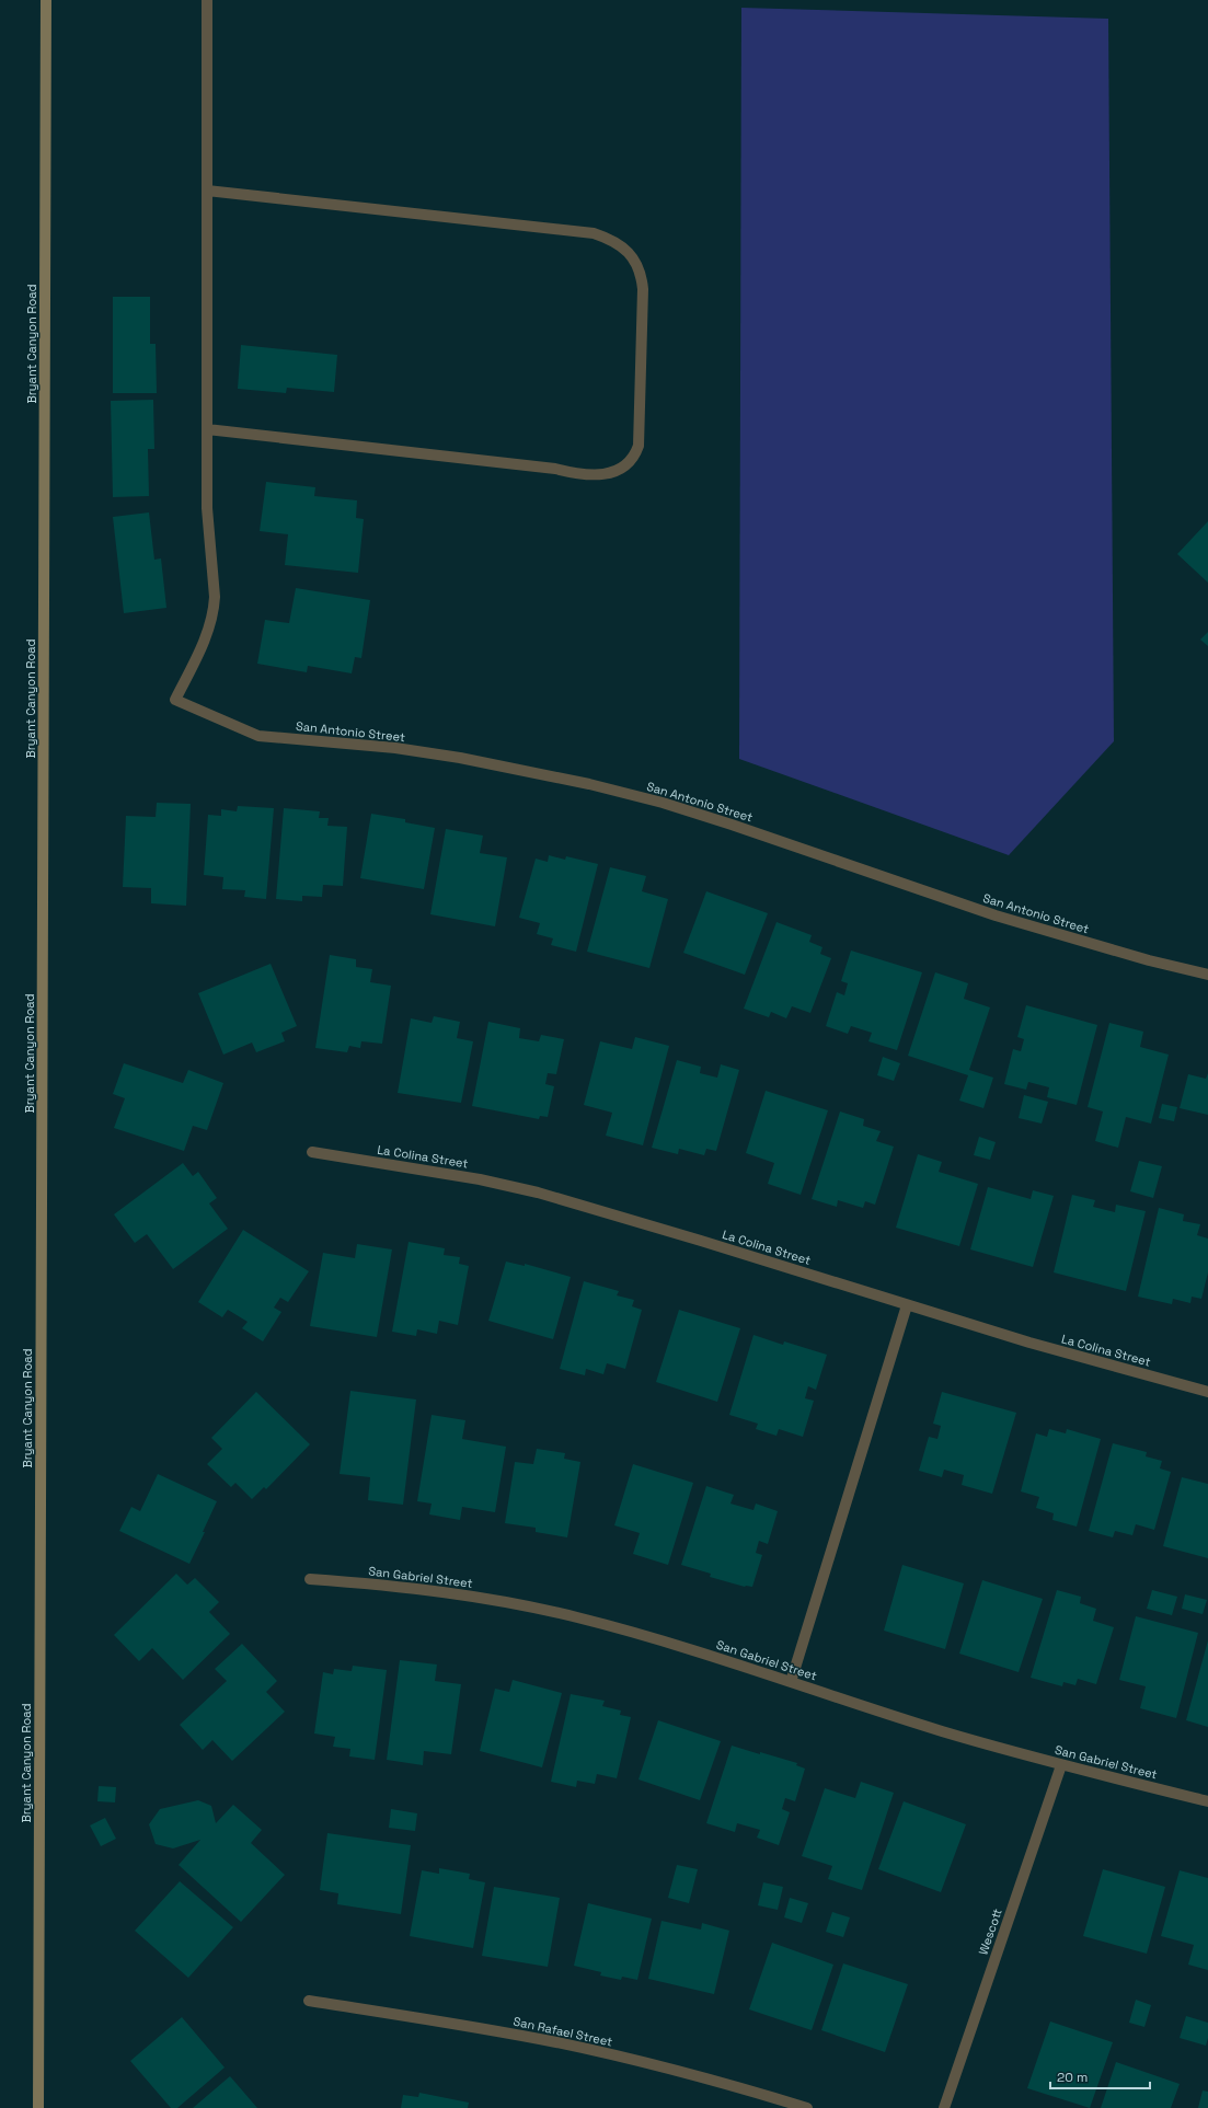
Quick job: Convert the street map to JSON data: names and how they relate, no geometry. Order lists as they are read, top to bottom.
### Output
{
  "streets": {
    "street": [
      "Bryant Canyon Road",
      "San Antonio Street",
      "La Colina Street",
      "San Gabriel Street",
      "Wescott",
      "San Rafael Street"
    ]
  },
  "crossings": [
    ["San Gabriel Street", "Wescott"]
  ],
  "scale_bar": "20 m"
}
